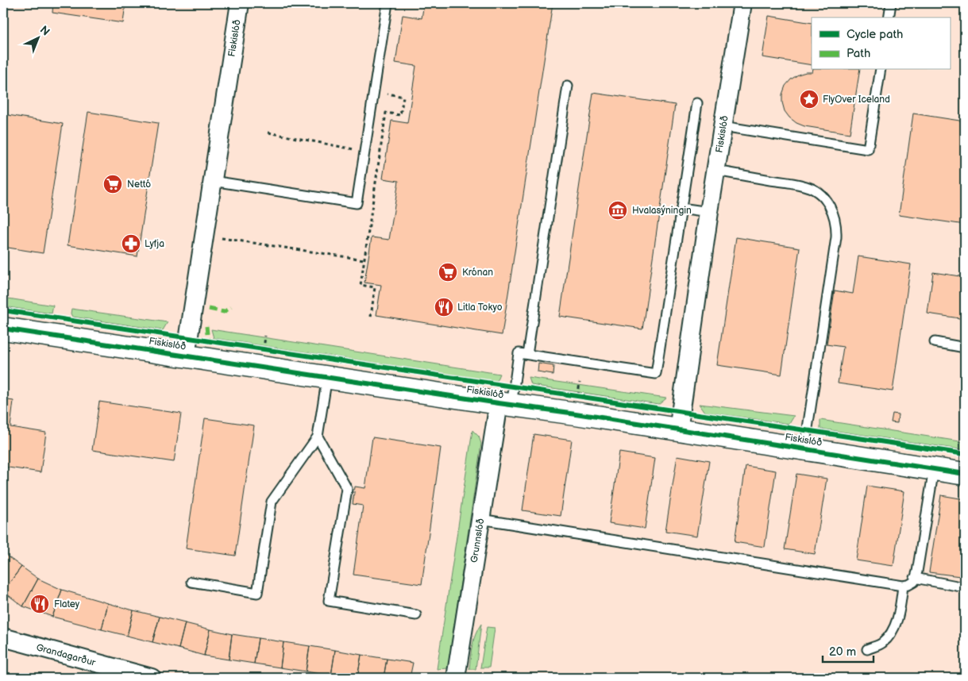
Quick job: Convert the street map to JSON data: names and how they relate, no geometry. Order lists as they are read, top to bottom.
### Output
{
  "streets": {
    "street": ["Fiskislóð", "Grunnslóð", "Grandagarður"]
  },
  "crossings": [
    ["Fiskislóð", "Grunnslóð"]
  ],
  "places": {
    "place": ["FlyOver Iceland"],
    "supermarket": ["Nettó", "Krónan"],
    "museum": ["Hvalasýningin"],
    "pharmacy": ["Lyfja"],
    "restaurant": ["Litla Tokyo", "Flatey"]
  },
  "legend": ["Cycle path", "Path"],
  "scale_bar": "20 m",
  "north": "top right"
}
